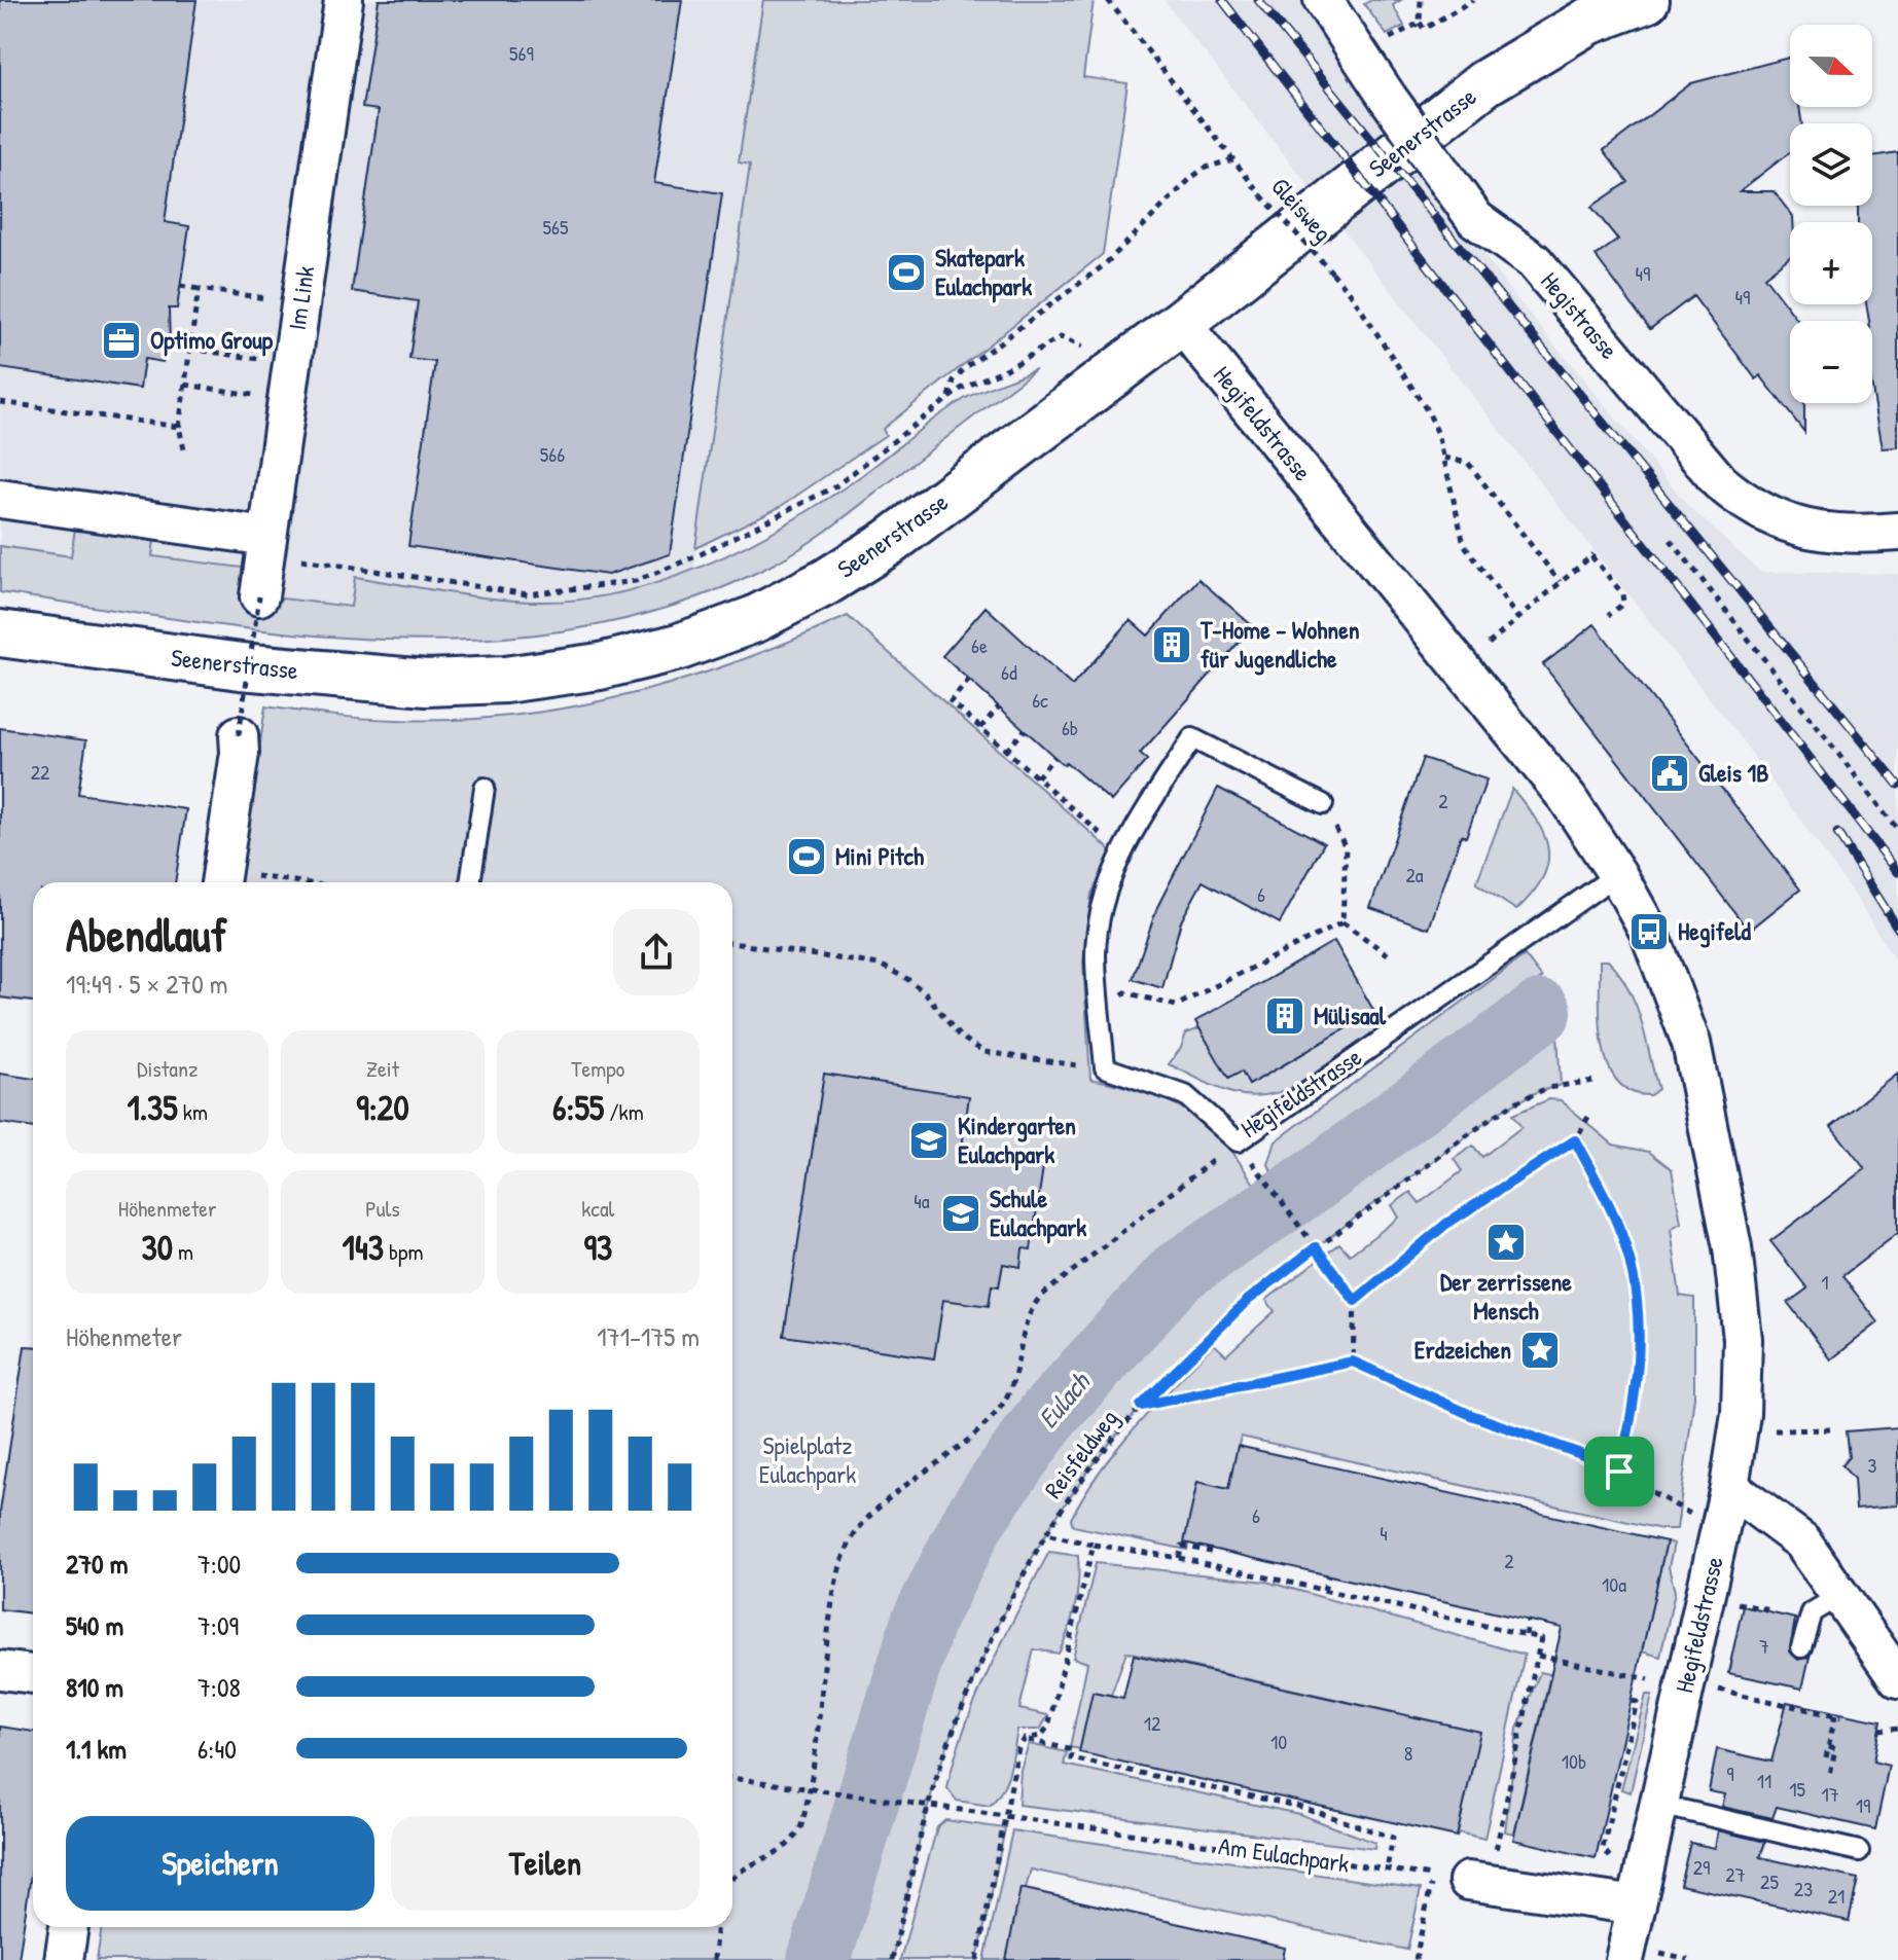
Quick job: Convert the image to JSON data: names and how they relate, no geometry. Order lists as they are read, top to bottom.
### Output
{
  "streets": {
    "main road": ["Seenerstrasse"],
    "street": ["Im Link", "Hegistrasse", "Hegifeldstrasse"],
    "path": ["Gleisweg", "Reisfeldweg", "Am Eulachpark"]
  },
  "crossings": [
    ["Seenerstrasse", "Hegifeldstrasse"],
    ["Reisfeldweg", "Am Eulachpark"]
  ],
  "water": ["Eulach"],
  "parks": ["Spielplatz Eulachpark"],
  "places": {
    "sports": ["Skatepark Eulachpark", "Mini Pitch"],
    "office": ["Optimo Group"],
    "building": ["T-Home – Wohnen für Jugendliche", "Mülisaal"],
    "public building": ["Gleis 1B"],
    "bus stop": ["Hegifeld"],
    "school or university": ["Kindergarten Eulachpark", "Schule Eulachpark"],
    "place": ["Der zerrissene Mensch", "Erdzeichen"]
  },
  "house_numbers": [
    "569",
    "565",
    "49",
    "49",
    "566",
    "6e",
    "6d",
    "6c",
    "6b",
    "22",
    "2",
    "2a",
    "6",
    "4a",
    "1",
    "3",
    "6",
    "4",
    "2",
    "10a",
    "7",
    "12",
    "10",
    "8",
    "10b",
    "9",
    "11",
    "15",
    "17",
    "19",
    "29",
    "27",
    "25",
    "23",
    "21"
  ],
  "north": "right",
  "page": {
    "map_buttons": ["+", "−"],
    "heading": ["Abendlauf", "19:49 · 5 × 270 m"],
    "stats": [
      ["Distanz", "1.35 km"],
      ["Zeit", "9:20"],
      ["Tempo", "6:55 /km"],
      ["Höhenmeter", "30 m"],
      ["Puls", "143 bpm"],
      ["kcal", "93"]
    ],
    "chart": ["Höhenmeter", "171–175 m"],
    "list": [
      {
        "name": "270 m",
        "note": "7:00"
      },
      {
        "name": "540 m",
        "note": "7:09"
      },
      {
        "name": "810 m",
        "note": "7:08"
      },
      {
        "name": "1.1 km",
        "note": "6:40"
      }
    ],
    "buttons": ["Speichern", "Teilen"]
  }
}
